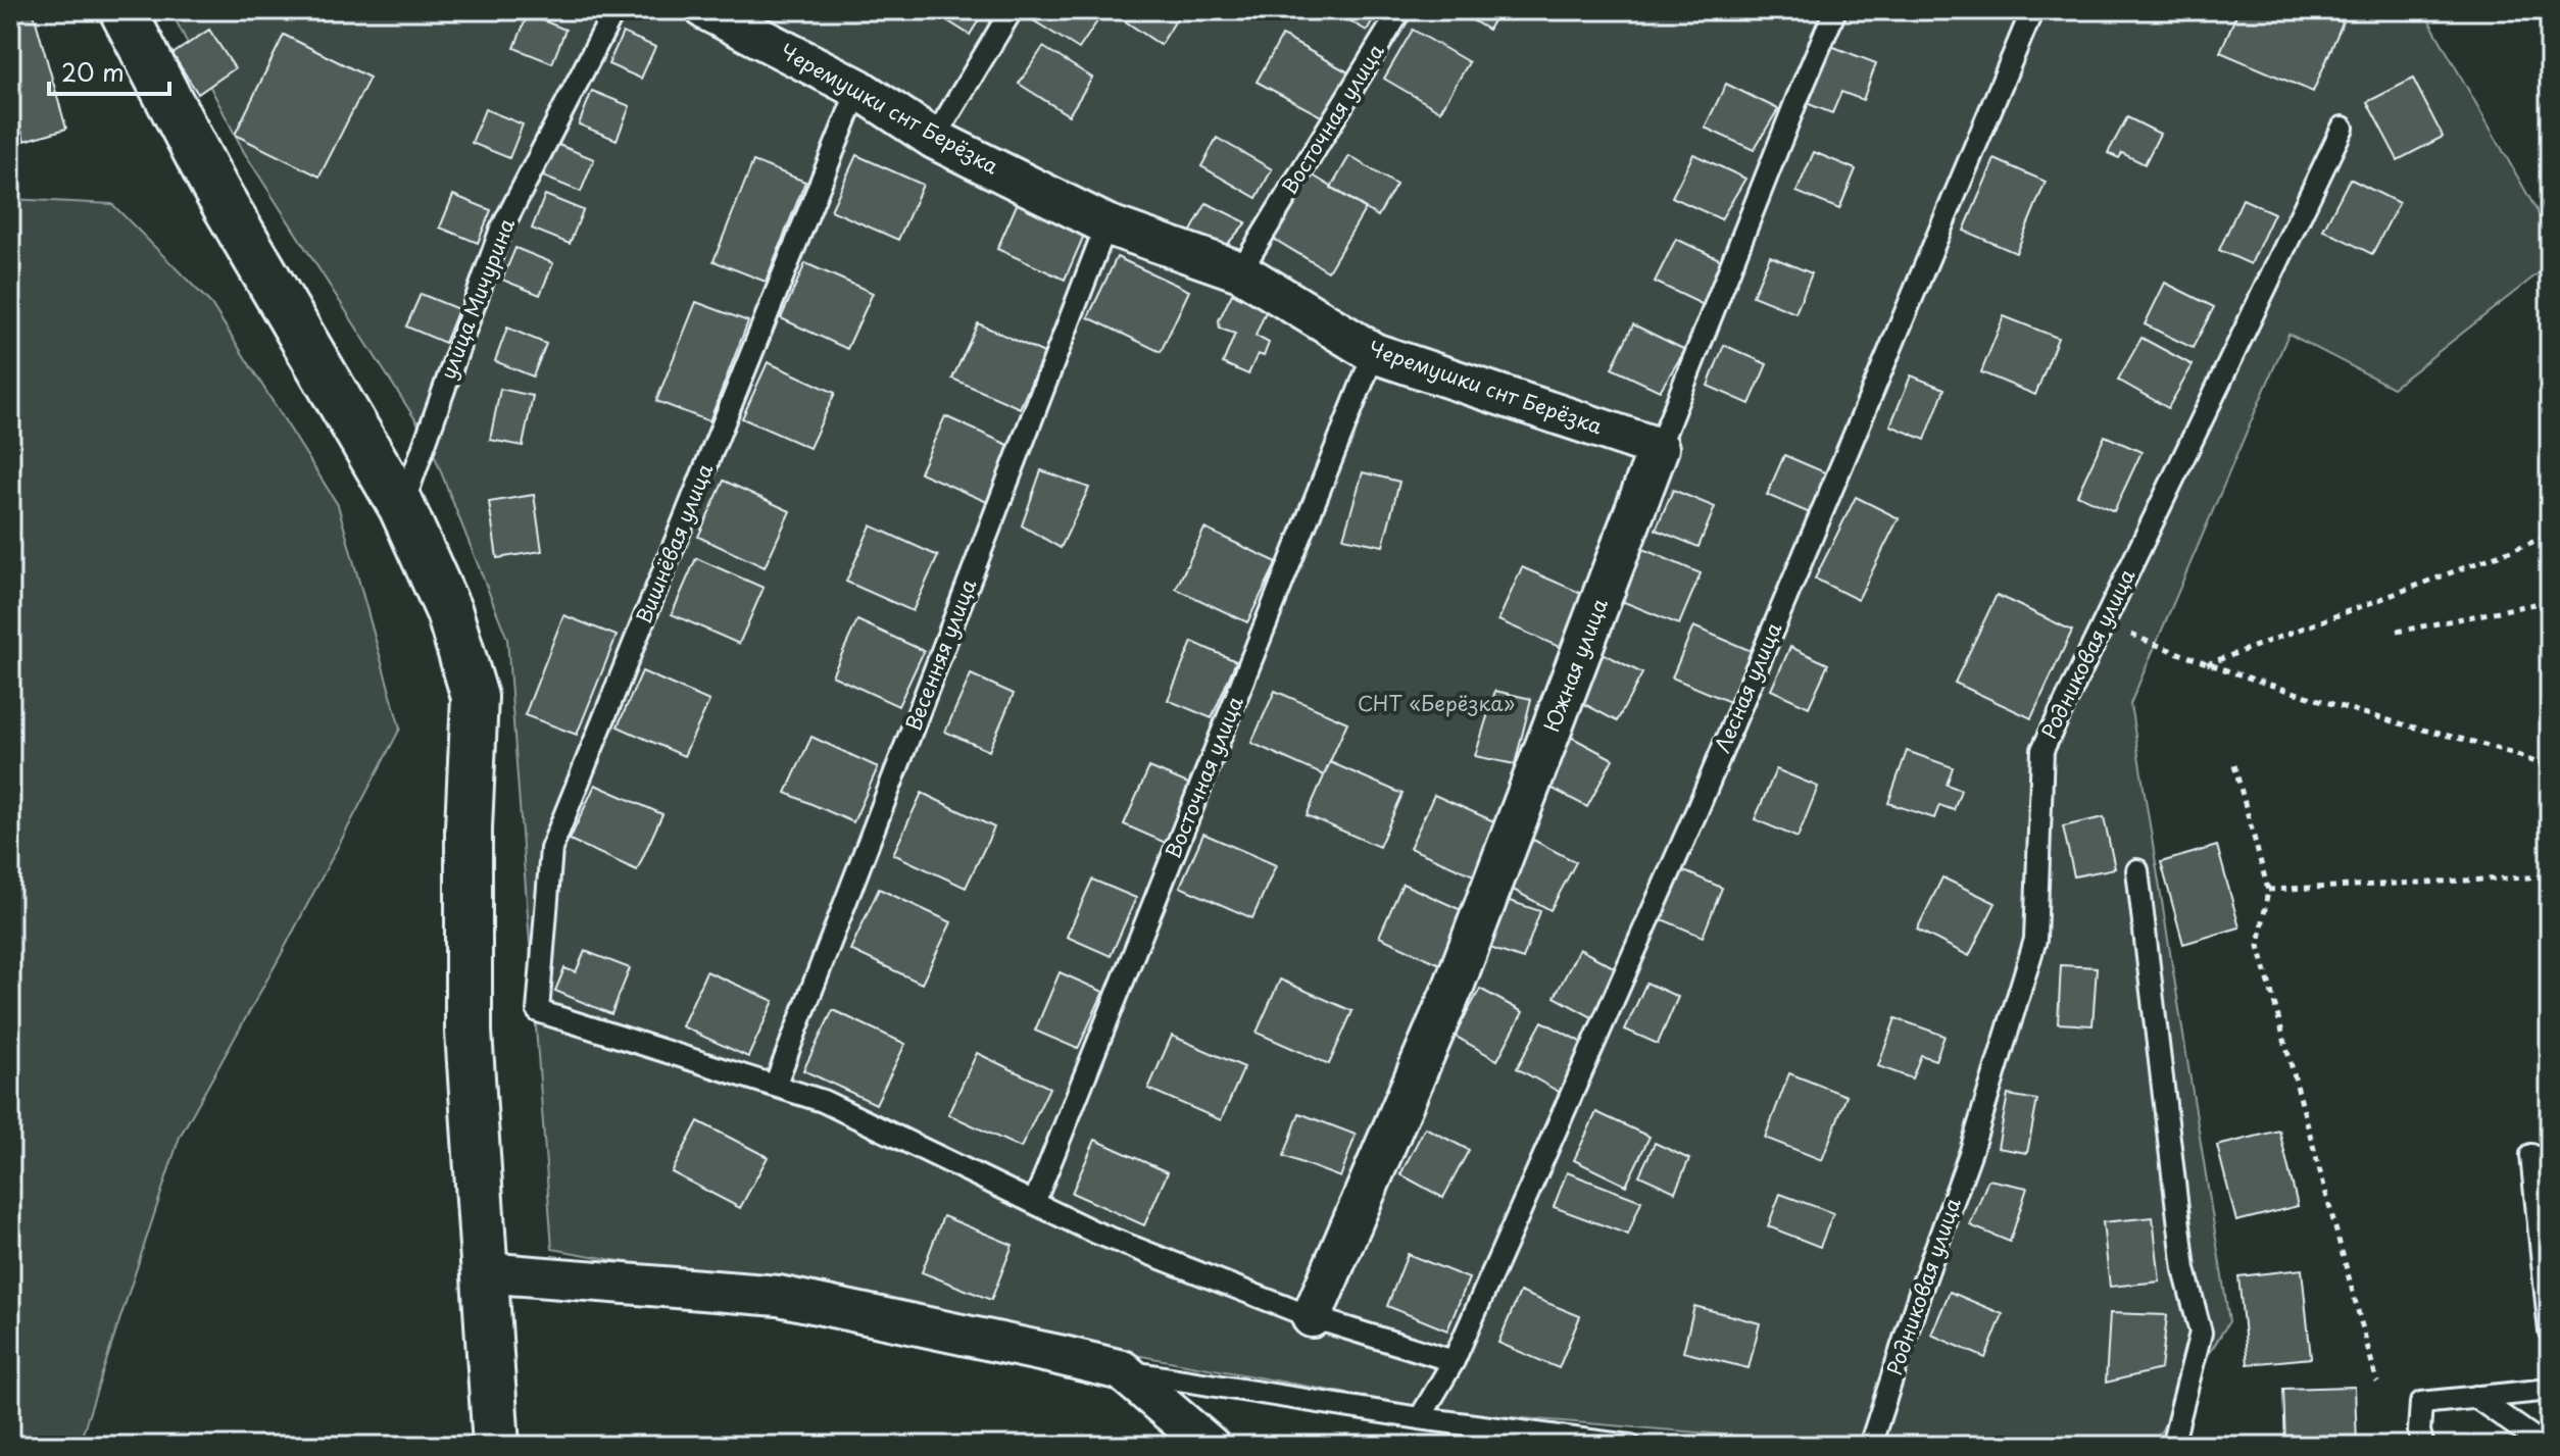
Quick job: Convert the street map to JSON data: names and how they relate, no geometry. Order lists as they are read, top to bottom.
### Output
{
  "streets": {
    "street": ["Черемушки снт Берёзка", "Южная улица"],
    "lane": [
      "Восточная улица",
      "улица Мичурина",
      "Вишнёвая улица",
      "Родниковая улица",
      "Весенняя улица",
      "Лесная улица"
    ]
  },
  "crossings": [
    ["Черемушки снт Берёзка", "Восточная улица"],
    ["Черемушки снт Берёзка", "Вишнёвая улица"],
    ["Черемушки снт Берёзка", "Весенняя улица"],
    ["Черемушки снт Берёзка", "Южная улица"],
    ["Вишнёвая улица", "Весенняя улица"]
  ],
  "parks": ["СНТ «Берёзка»"],
  "scale_bar": "20 m"
}
